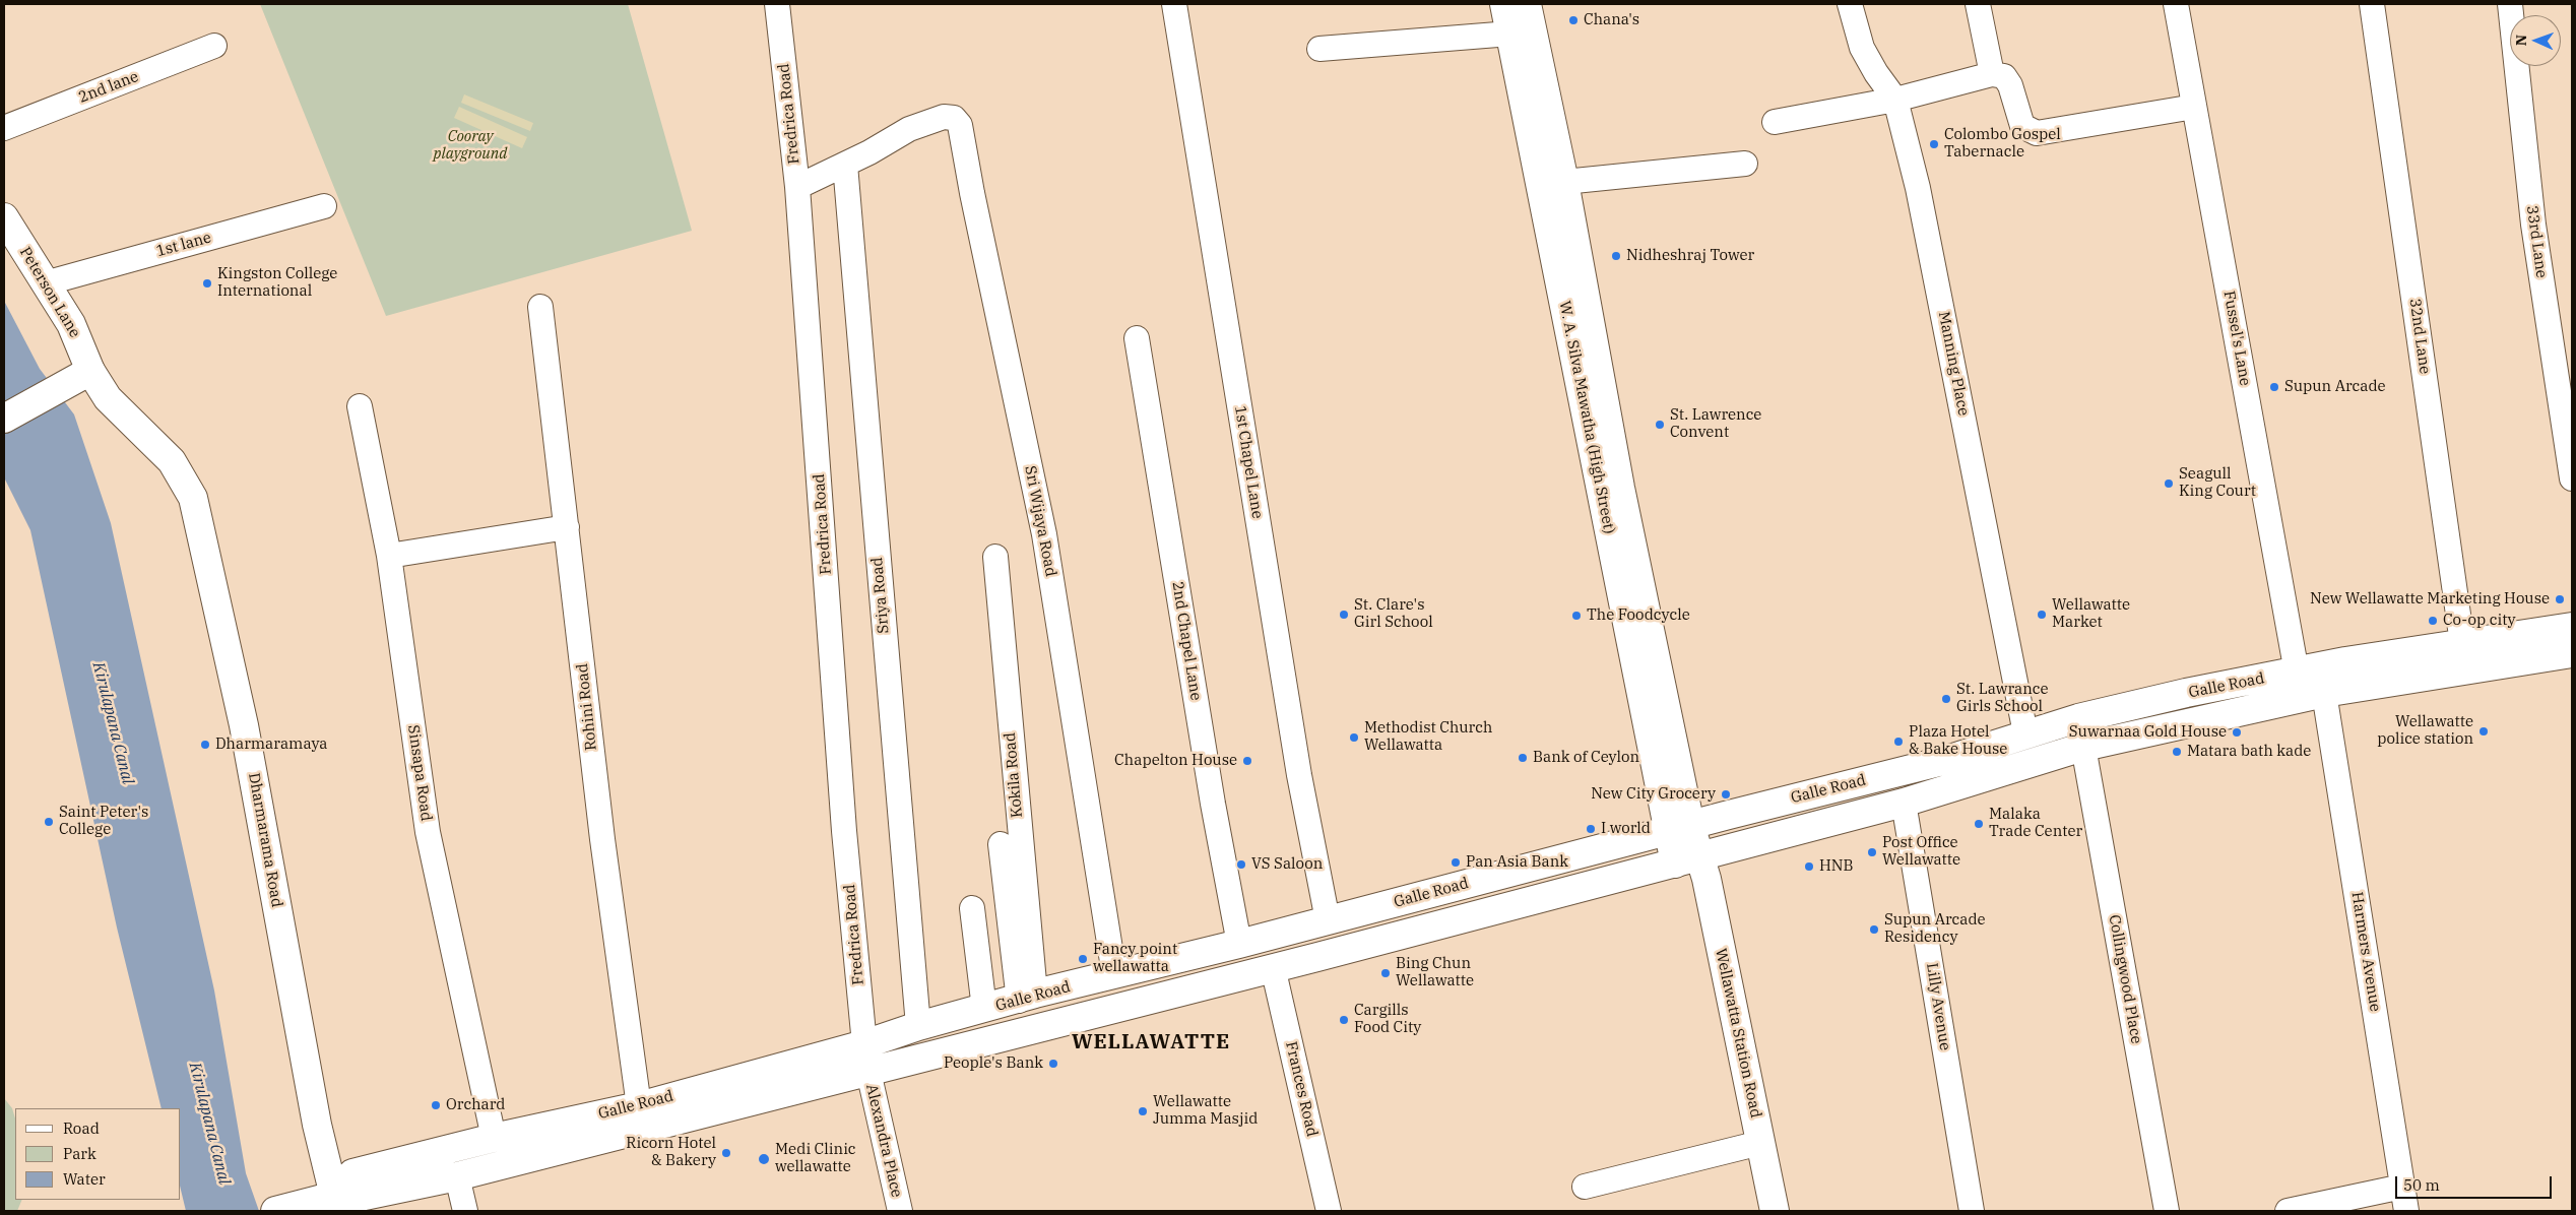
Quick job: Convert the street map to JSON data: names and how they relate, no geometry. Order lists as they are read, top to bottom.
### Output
{
  "streets": {
    "main road": [
      "Peterson Lane",
      "W. A. Silva Mawatha (High Street)",
      "Galle Road",
      "Dharmarama Road",
      "Wellawatta Station Road"
    ],
    "street": [
      "2nd lane",
      "Fredrica Road",
      "33rd Lane",
      "1st lane",
      "32nd Lane",
      "Fussel's Lane",
      "Manning Place",
      "1st Chapel Lane",
      "Sri Wijaya Road",
      "Sriya Road",
      "2nd Chapel Lane",
      "Rohini Road",
      "Sinsapa Road",
      "Kokila Road",
      "Harmers Avenue",
      "Collingwood Place",
      "Lilly Avenue",
      "Frances Road",
      "Alexandra Place"
    ]
  },
  "crossings": [
    ["Fredrica Road", "Galle Road"],
    ["1st lane", "Peterson Lane"],
    ["Peterson Lane", "Dharmarama Road"],
    ["32nd Lane", "Galle Road"],
    ["Fussel's Lane", "Galle Road"],
    ["Manning Place", "Galle Road"],
    ["W. A. Silva Mawatha (High Street)", "Galle Road"],
    ["W. A. Silva Mawatha (High Street)", "Wellawatta Station Road"],
    ["1st Chapel Lane", "Galle Road"],
    ["Sri Wijaya Road", "Sriya Road"],
    ["Sri Wijaya Road", "Galle Road"],
    ["Sriya Road", "Galle Road"],
    ["2nd Chapel Lane", "Galle Road"],
    ["Galle Road", "Rohini Road"],
    ["Galle Road", "Sinsapa Road"],
    ["Galle Road", "Kokila Road"],
    ["Galle Road", "Dharmarama Road"],
    ["Galle Road", "Harmers Avenue"],
    ["Galle Road", "Collingwood Place"],
    ["Galle Road", "Lilly Avenue"],
    ["Galle Road", "Wellawatta Station Road"],
    ["Galle Road", "Frances Road"],
    ["Galle Road", "Alexandra Place"]
  ],
  "districts": ["WELLAWATTE"],
  "water": ["Kirulapana Canal"],
  "parks": ["Cooray playground"],
  "places": [
    "Chana's",
    "Colombo Gospel Tabernacle",
    "Nidheshraj Tower",
    "Kingston College International",
    "Supun Arcade",
    "St. Lawrence Convent",
    "Seagull King Court",
    "New Wellawatte Marketing House",
    "St. Clare's Girl School",
    "Wellawatte Market",
    "The Foodcycle",
    "Co-op city",
    "St. Lawrance Girls School",
    "Wellawatte police station",
    "Suwarnaa Gold House",
    "Methodist Church Wellawatta",
    "Plaza Hotel & Bake House",
    "Dharmaramaya",
    "Matara bath kade",
    "Bank of Ceylon",
    "Chapelton House",
    "New City Grocery",
    "Saint Peter's College",
    "Malaka Trade Center",
    "I world",
    "Post Office Wellawatte",
    "Pan Asia Bank",
    "VS Saloon",
    "HNB",
    "Supun Arcade Residency",
    "Fancy point wellawatta",
    "Bing Chun Wellawatte",
    "Cargills Food City",
    "People's Bank",
    "Orchard",
    "Wellawatte Jumma Masjid",
    "Ricorn Hotel & Bakery",
    "Medi Clinic wellawatte"
  ],
  "legend": ["Road", "Park", "Water"],
  "scale_bar": "50 m",
  "north": "left"
}
